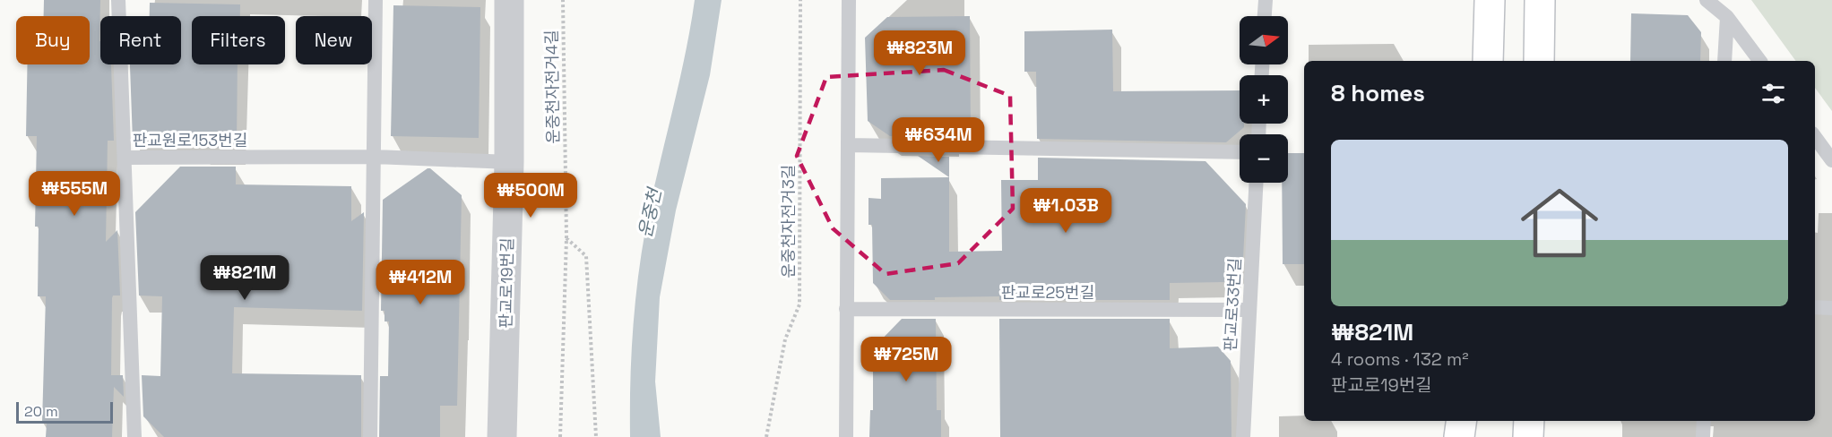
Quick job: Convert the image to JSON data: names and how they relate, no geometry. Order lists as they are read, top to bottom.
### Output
{
  "streets": {
    "street": ["판교로19번길"],
    "lane": ["판교원로153번길", "판교로25번길", "판교로33번길"],
    "path": ["운중천자전거4길", "운중천자전거3길"]
  },
  "crossings": [
    ["판교원로153번길", "판교로19번길"],
    ["판교로25번길", "판교로33번길"]
  ],
  "water": ["운중천"],
  "scale_bar": "20 m",
  "north": "right",
  "page": {
    "map_buttons": ["+", "−"],
    "chip": [
      "Buy",
      "Rent",
      "Filters",
      "New"
    ],
    "price": [
      "₩823M",
      "₩634M",
      "₩555M",
      "₩500M",
      "₩1.03B",
      "₩821M",
      "₩412M",
      "₩725M"
    ],
    "heading": "8 homes",
    "list": [
      {
        "name": "₩821M",
        "note": "4 rooms · 132 m² · 판교로19번길"
      }
    ],
    "scale": "20 m"
  }
}
